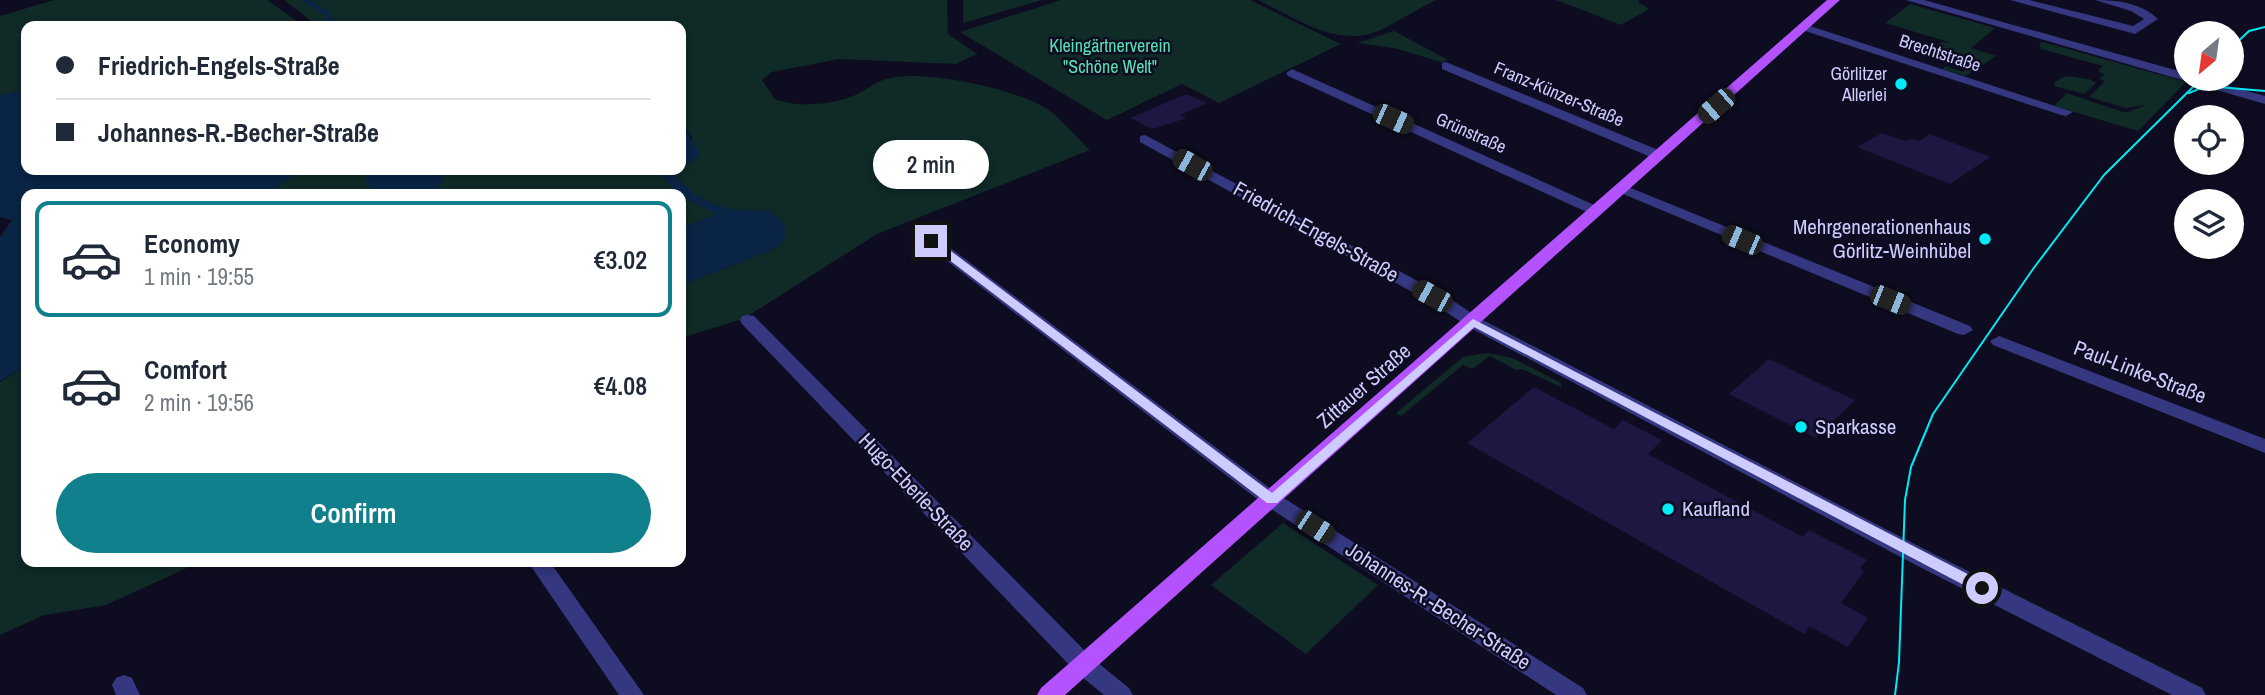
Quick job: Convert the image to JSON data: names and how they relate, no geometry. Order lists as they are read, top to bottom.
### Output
{
  "streets": {
    "main road": ["Zittauer Straße"],
    "street": [
      "Brechtstraße",
      "Franz-Künzer-Straße",
      "Grünstraße",
      "Friedrich-Engels-Straße",
      "Paul-Linke-Straße",
      "Hugo-Eberle-Straße",
      "Johannes-R.-Becher-Straße"
    ]
  },
  "crossings": [
    ["Brechtstraße", "Zittauer Straße"],
    ["Franz-Künzer-Straße", "Zittauer Straße"],
    ["Grünstraße", "Zittauer Straße"],
    ["Friedrich-Engels-Straße", "Zittauer Straße"],
    ["Zittauer Straße", "Hugo-Eberle-Straße"],
    ["Zittauer Straße", "Johannes-R.-Becher-Straße"]
  ],
  "parks": ["Kleingärtnerverein \"Schöne Welt\""],
  "places": [
    "Görlitzer Allerlei",
    "Mehrgenerationenhaus Görlitz-Weinhübel",
    "Sparkasse",
    "Kaufland"
  ],
  "north": "bottom left",
  "page": {
    "banner": ["Friedrich-Engels-Straße", "Johannes-R.-Becher-Straße"],
    "bubble": "2 min",
    "list": [
      {
        "name": "Economy",
        "note": "1 min · 19:55",
        "value": "€3.02"
      },
      {
        "name": "Comfort",
        "note": "2 min · 19:56",
        "value": "€4.08"
      }
    ],
    "buttons": "Confirm"
  }
}
